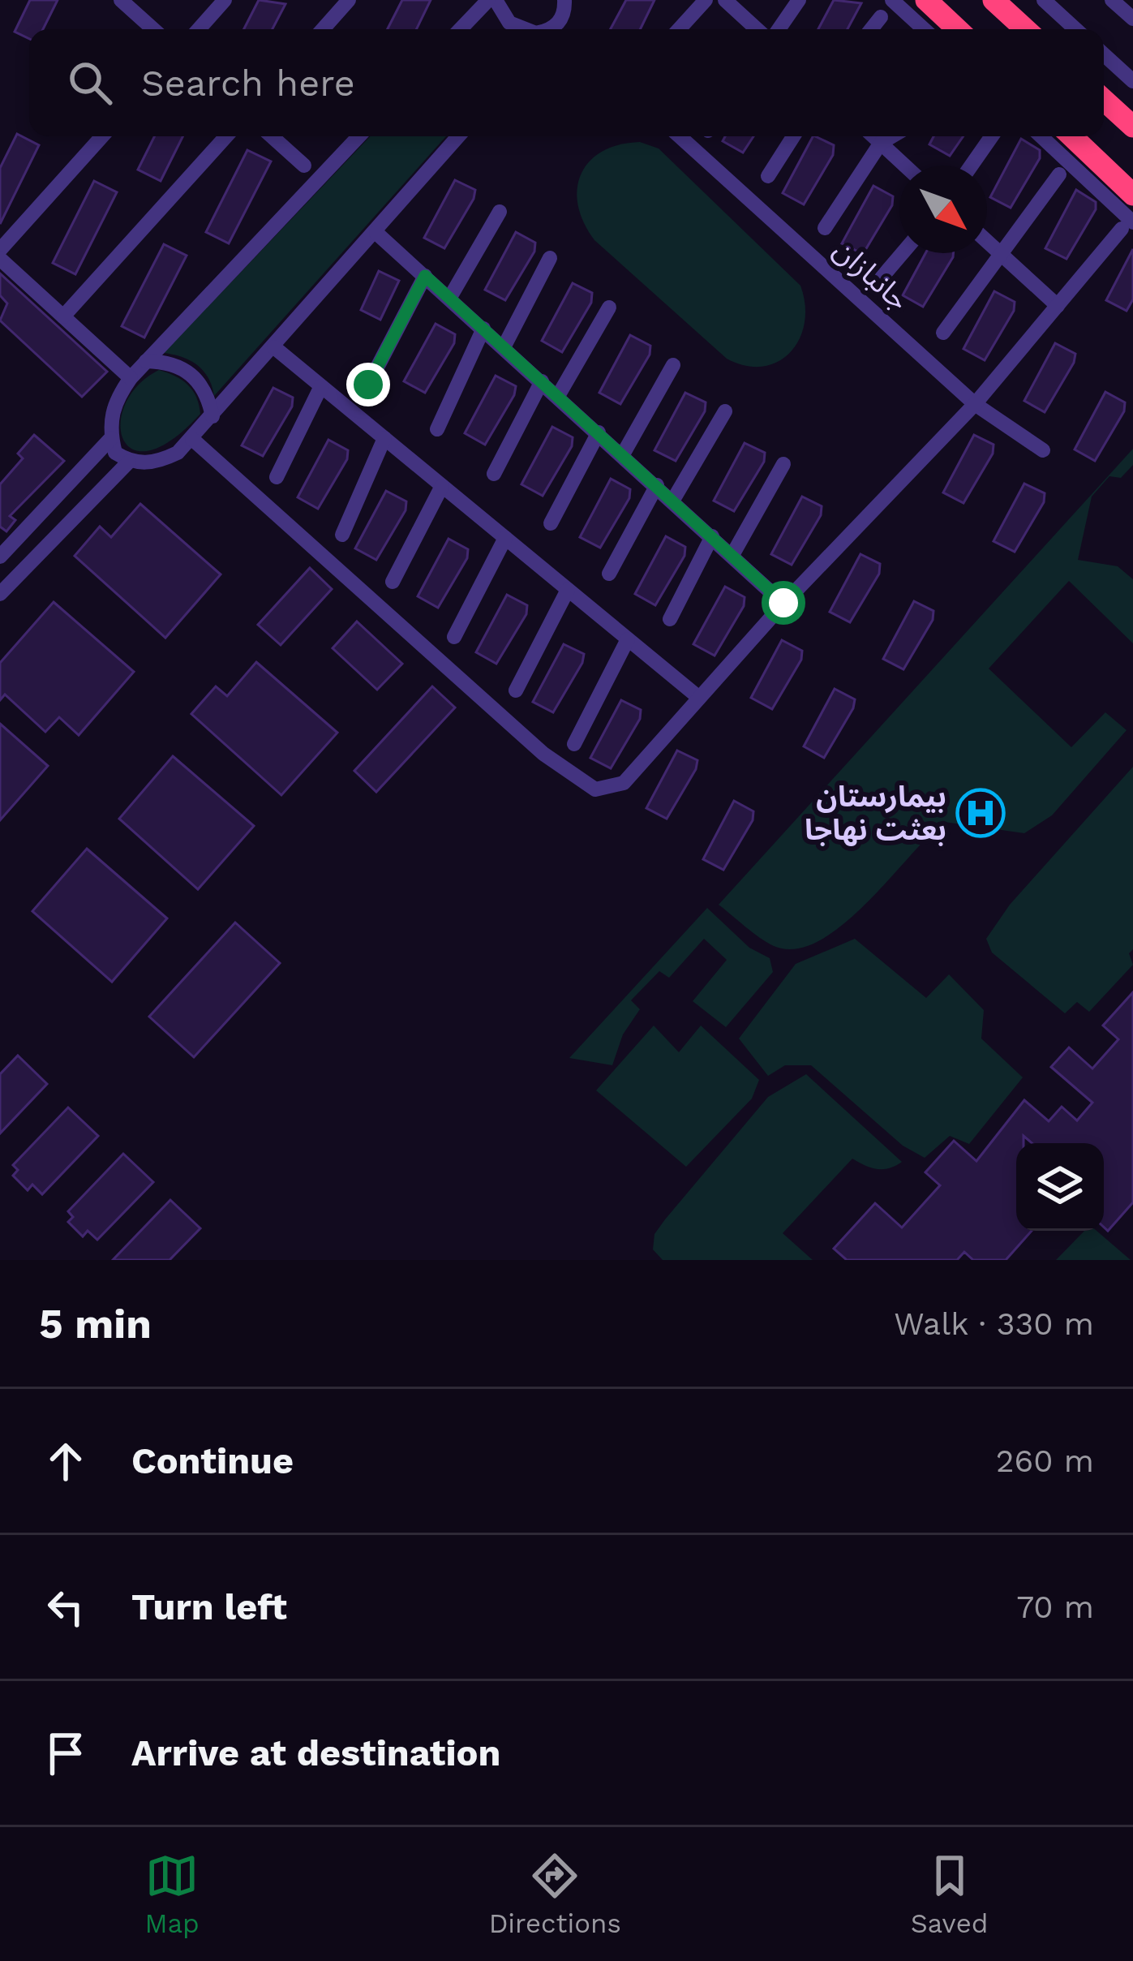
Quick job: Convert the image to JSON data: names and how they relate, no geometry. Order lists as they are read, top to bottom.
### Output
{
  "streets": {
    "street": ["جانبازان"]
  },
  "places": {
    "hospital": ["بیمارستان بعثت نهاجا"]
  },
  "north": "bottom right",
  "page": {
    "search": "Search here",
    "heading": ["5 min", "Walk · 330 m"],
    "list": [
      ["Continue", "260 m"],
      ["Turn left", "70 m"],
      "Arrive at destination"
    ],
    "nav": ["Map", "Directions", "Saved"]
  }
}
